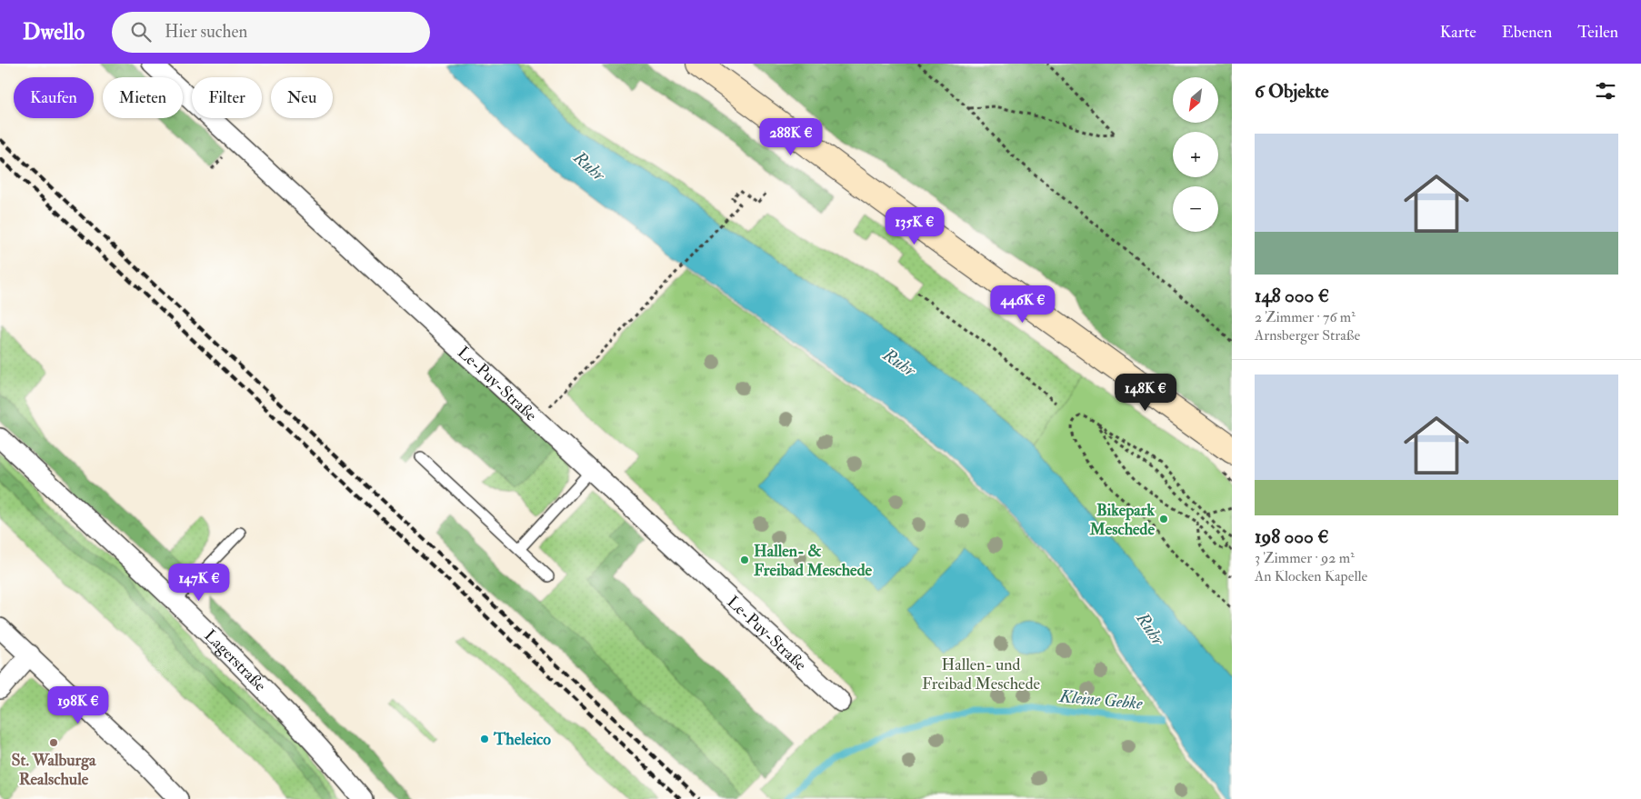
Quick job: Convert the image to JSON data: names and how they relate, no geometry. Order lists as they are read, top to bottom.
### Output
{
  "streets": {
    "street": ["Le-Puy-Straße", "Lagerstraße"]
  },
  "water": ["Ruhr", "Kleine Gebke"],
  "parks": ["Hallen- und Freibad Meschede"],
  "places": [
    "Bikepark Meschede",
    "Hallen- & Freibad Meschede",
    "Theleico",
    "St. Walburga Realschule"
  ],
  "north": "bottom left",
  "page": {
    "header": "Dwello",
    "search": "Hier suchen",
    "nav": ["Karte", "Ebenen", "Teilen"],
    "heading": "6 Objekte",
    "map_buttons": ["+", "−"],
    "chip": [
      "Kaufen",
      "Mieten",
      "Filter",
      "Neu"
    ],
    "price": [
      "288K €",
      "135K €",
      "446K €",
      "148K €",
      "147K €",
      "198K €"
    ],
    "list": [
      {
        "name": "148 000 €",
        "note": "2 Zimmer · 76 m² · Arnsberger Straße"
      },
      {
        "name": "198 000 €",
        "note": "3 Zimmer · 92 m² · An Klocken Kapelle"
      }
    ]
  }
}
